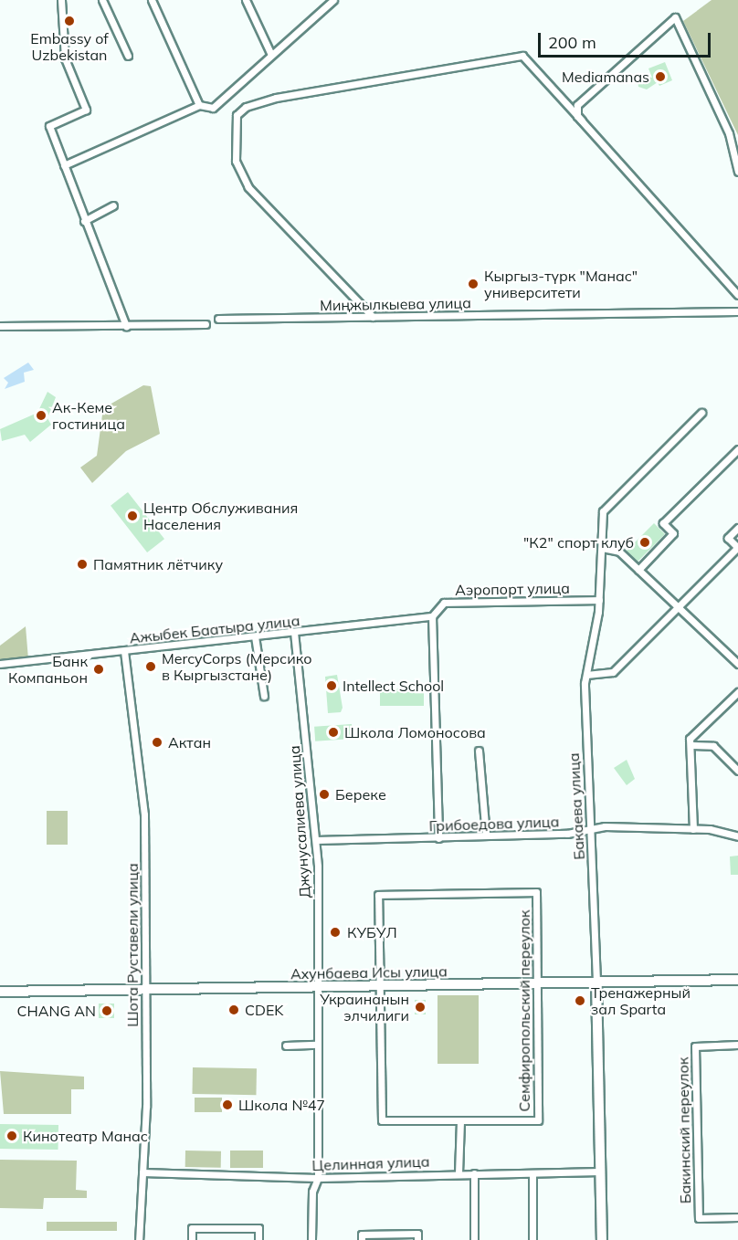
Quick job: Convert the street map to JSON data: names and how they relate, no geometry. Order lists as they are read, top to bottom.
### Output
{
  "streets": {
    "main road": ["Бакаева улица", "Ахунбаева Исы улица"],
    "street": [
      "Миңжылкыева улица",
      "Аэропорт улица",
      "Ажыбек Баатыра улица",
      "Джунусалиева улица",
      "Грибоедова улица",
      "Шота Руставели улица",
      "Семфиропольский переулок",
      "Бакинский переулок",
      "Целинная улица"
    ]
  },
  "crossings": [
    ["Аэропорт улица", "Ажыбек Баатыра улица"],
    ["Аэропорт улица", "Бакаева улица"],
    ["Ажыбек Баатыра улица", "Джунусалиева улица"],
    ["Ажыбек Баатыра улица", "Шота Руставели улица"],
    ["Бакаева улица", "Грибоедова улица"],
    ["Бакаева улица", "Ахунбаева Исы улица"],
    ["Бакаева улица", "Целинная улица"],
    ["Джунусалиева улица", "Грибоедова улица"],
    ["Джунусалиева улица", "Ахунбаева Исы улица"],
    ["Джунусалиева улица", "Целинная улица"],
    ["Шота Руставели улица", "Ахунбаева Исы улица"],
    ["Шота Руставели улица", "Целинная улица"],
    ["Ахунбаева Исы улица", "Семфиропольский переулок"]
  ],
  "places": [
    "Embassy of Uzbekistan",
    "Mediamanas",
    "Кыргыз-түрк \"Манас\" университети",
    "Ак-Кеме гостиница",
    "Центр Обслуживания Населения",
    "\"К2\" спорт клуб",
    "Памятник лётчику",
    "MercyCorps (Мерсико в Кыргызстане)",
    "Банк Компаньон",
    "Intellect School",
    "Школа Ломоносова",
    "Актан",
    "Береке",
    "КУБУЛ",
    "Тренажерный зал Sparta",
    "Украинанын элчилиги",
    "CDEK",
    "CHANG AN",
    "Школа №47",
    "Кинотеатр Манас"
  ],
  "scale_bar": "200 m"
}
